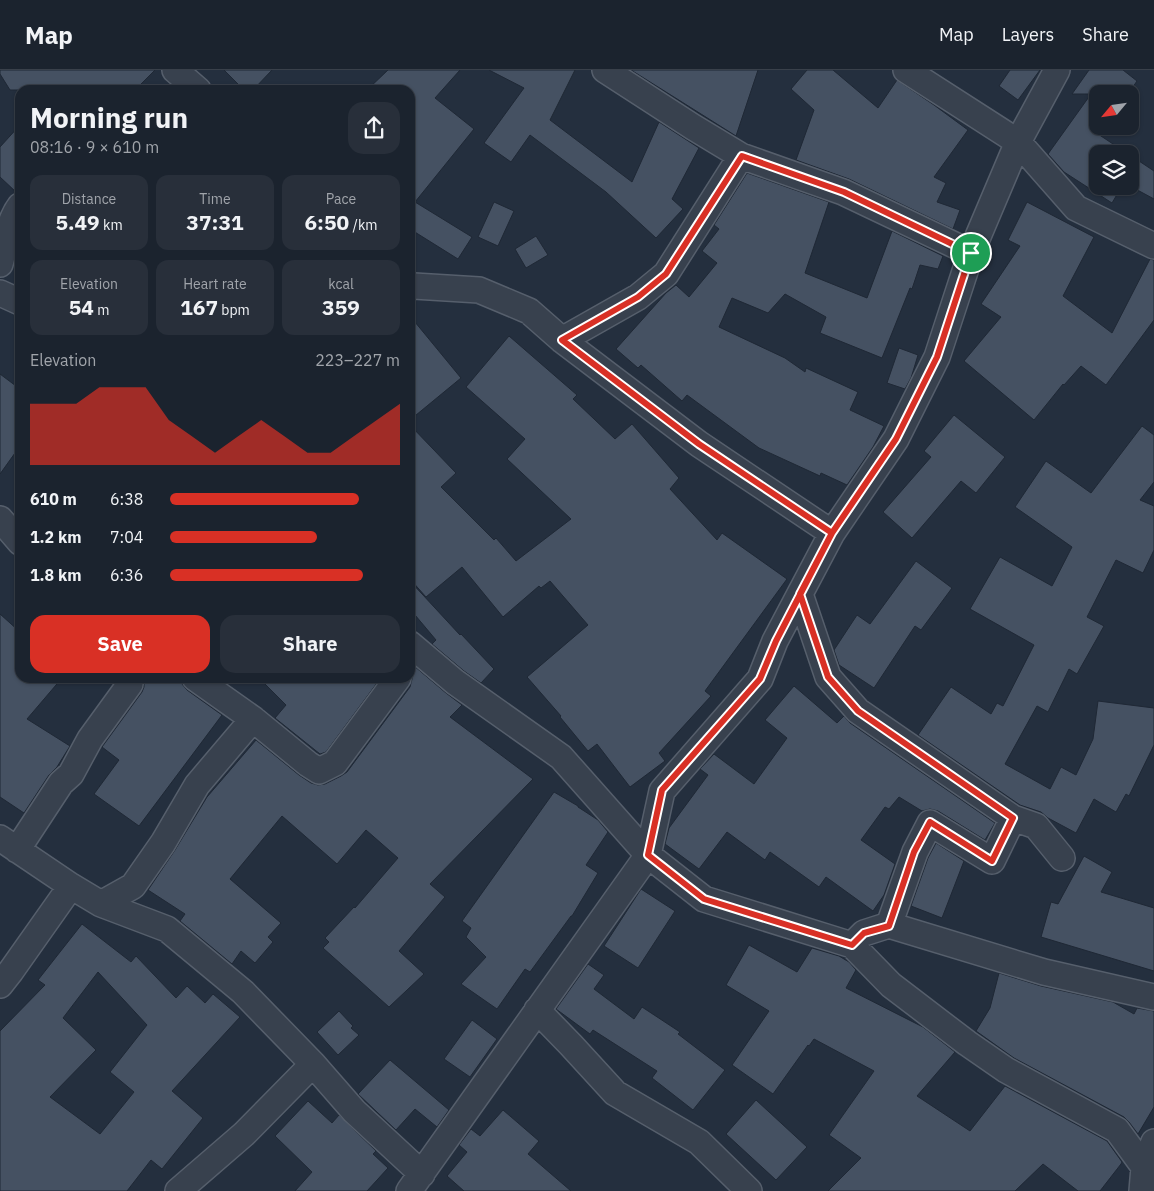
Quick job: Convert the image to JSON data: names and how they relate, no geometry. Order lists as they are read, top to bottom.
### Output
{
  "north": "bottom left",
  "page": {
    "header": "Map",
    "nav": ["Map", "Layers", "Share"],
    "heading": ["Morning run", "08:16 · 9 × 610 m"],
    "stats": [
      ["Distance", "5.49 km"],
      ["Time", "37:31"],
      ["Pace", "6:50 /km"],
      ["Elevation", "54 m"],
      ["Heart rate", "167 bpm"],
      ["kcal", "359"]
    ],
    "chart": ["Elevation", "223–227 m"],
    "list": [
      {
        "name": "610 m",
        "note": "6:38"
      },
      {
        "name": "1.2 km",
        "note": "7:04"
      },
      {
        "name": "1.8 km",
        "note": "6:36"
      }
    ],
    "buttons": ["Save", "Share"]
  }
}
